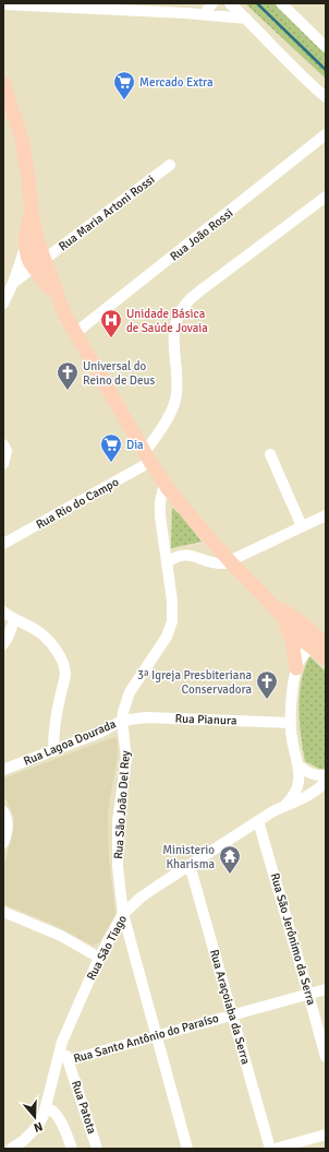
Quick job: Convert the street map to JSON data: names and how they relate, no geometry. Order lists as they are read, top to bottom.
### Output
{
  "streets": {
    "street": [
      "Rua Maria Artoni Rossi",
      "Rua João Rossi",
      "Rua Rio do Campo",
      "Rua Pianura",
      "Rua Lagoa Dourada",
      "Rua São João Del Rey",
      "Rua São Jerônimo da Serra",
      "Rua São Tiago",
      "Rua Araçoiaba da Serra",
      "Rua Santo Antônio do Paraíso",
      "Rua Patota"
    ]
  },
  "crossings": [
    ["Rua Pianura", "Rua Lagoa Dourada"],
    ["Rua Pianura", "Rua São João Del Rey"],
    ["Rua Lagoa Dourada", "Rua São João Del Rey"],
    ["Rua São João Del Rey", "Rua São Tiago"],
    ["Rua São João Del Rey", "Rua Santo Antônio do Paraíso"],
    ["Rua São Jerônimo da Serra", "Rua São Tiago"],
    ["Rua São Jerônimo da Serra", "Rua Santo Antônio do Paraíso"],
    ["Rua São Tiago", "Rua Araçoiaba da Serra"],
    ["Rua São Tiago", "Rua Patota"],
    ["Rua Araçoiaba da Serra", "Rua Santo Antônio do Paraíso"],
    ["Rua Santo Antônio do Paraíso", "Rua Patota"]
  ],
  "places": {
    "supermarket": ["Mercado Extra", "Dia"],
    "hospital": ["Unidade Básica de Saúde Jovaia"],
    "church": ["Universal do Reino de Deus", "3ª Igreja Presbiteriana Conservadora"],
    "temple": ["Ministerio Kharisma"]
  },
  "north": "bottom"
}
